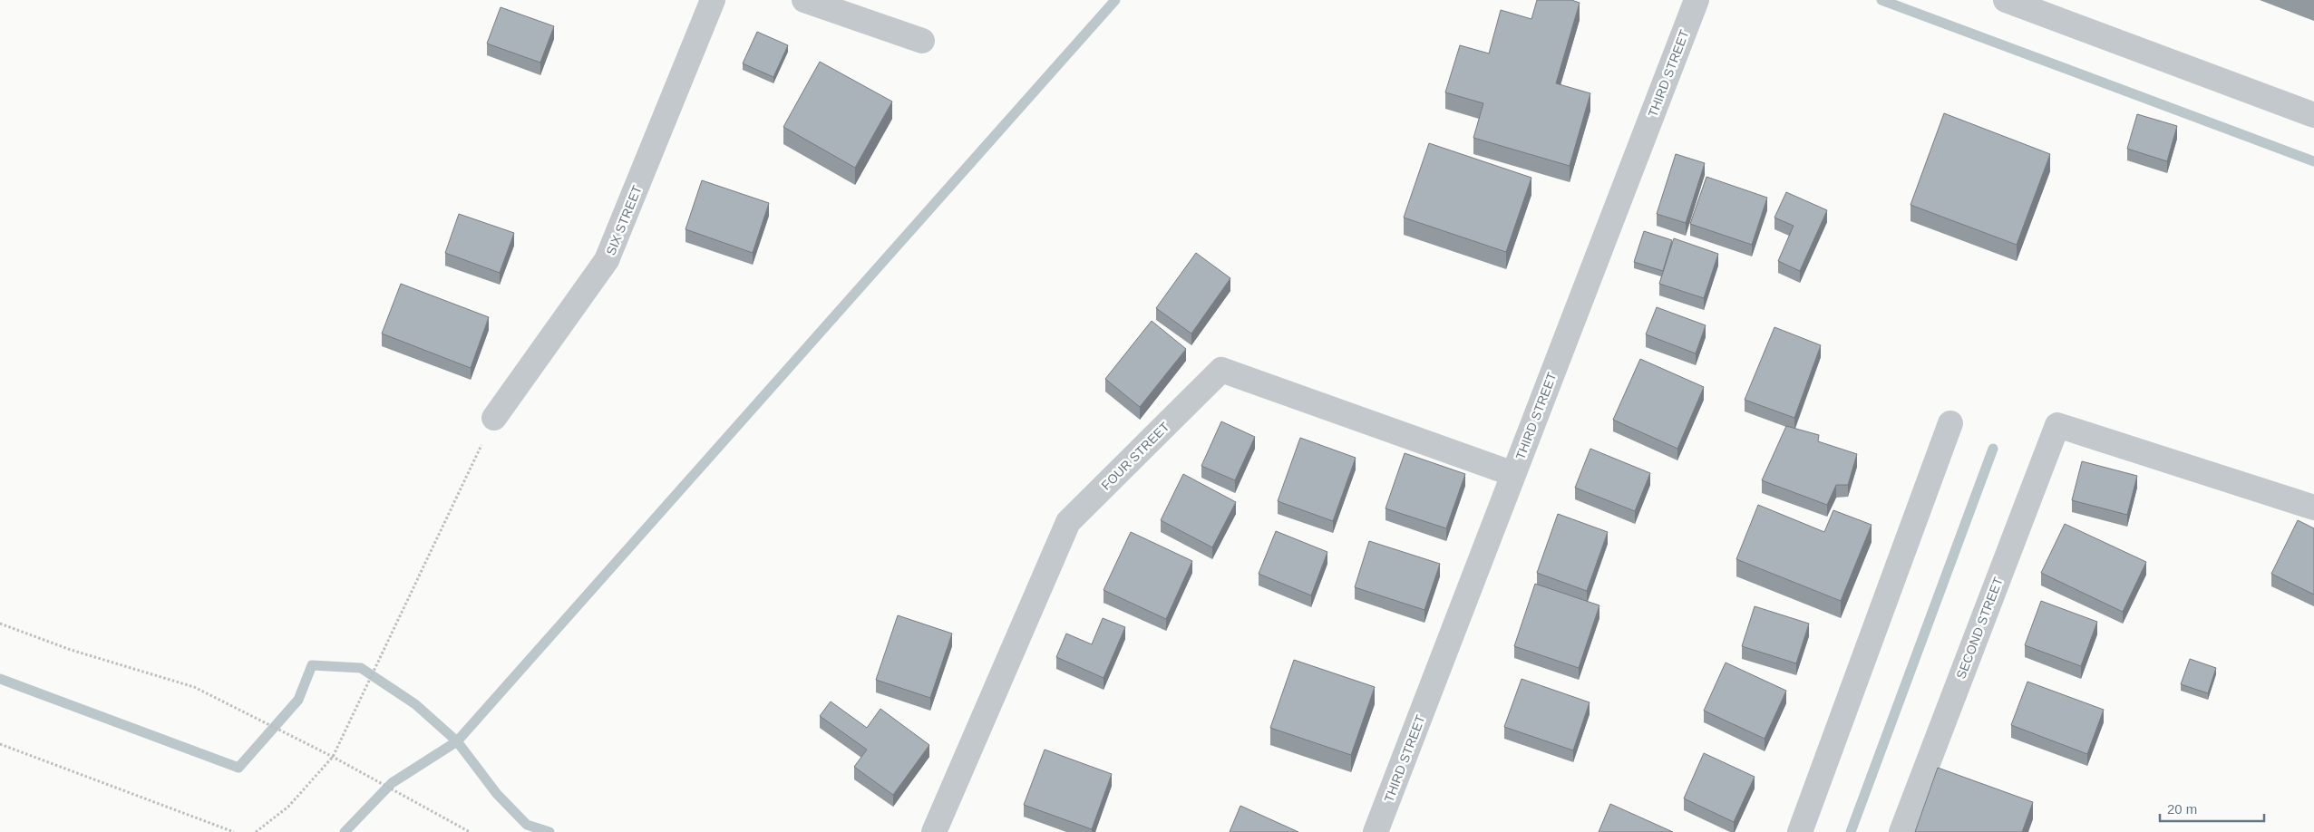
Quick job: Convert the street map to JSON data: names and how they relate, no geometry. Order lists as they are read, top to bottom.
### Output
{
  "streets": {
    "street": [
      "THIRD STREET",
      "SIX STREET",
      "FOUR STREET",
      "SECOND STREET"
    ]
  },
  "crossings": [
    ["THIRD STREET", "FOUR STREET"]
  ],
  "scale_bar": "20 m"
}
